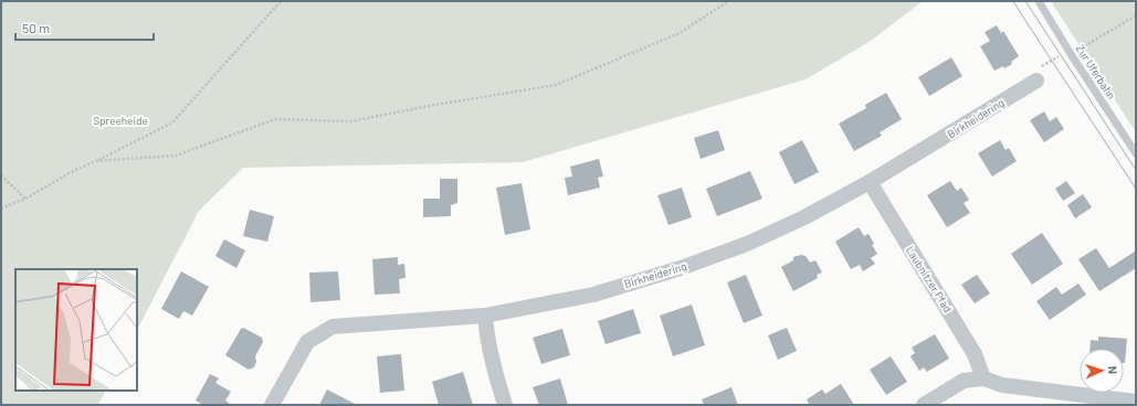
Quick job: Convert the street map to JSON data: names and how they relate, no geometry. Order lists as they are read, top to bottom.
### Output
{
  "streets": {
    "street": ["Birkheidering", "Laubnitzer Pfad"],
    "lane": ["Zur Uferbahn"]
  },
  "crossings": [
    ["Birkheidering", "Laubnitzer Pfad"]
  ],
  "parks": ["Spreeheide"],
  "scale_bar": "50 m",
  "north": "right"
}
